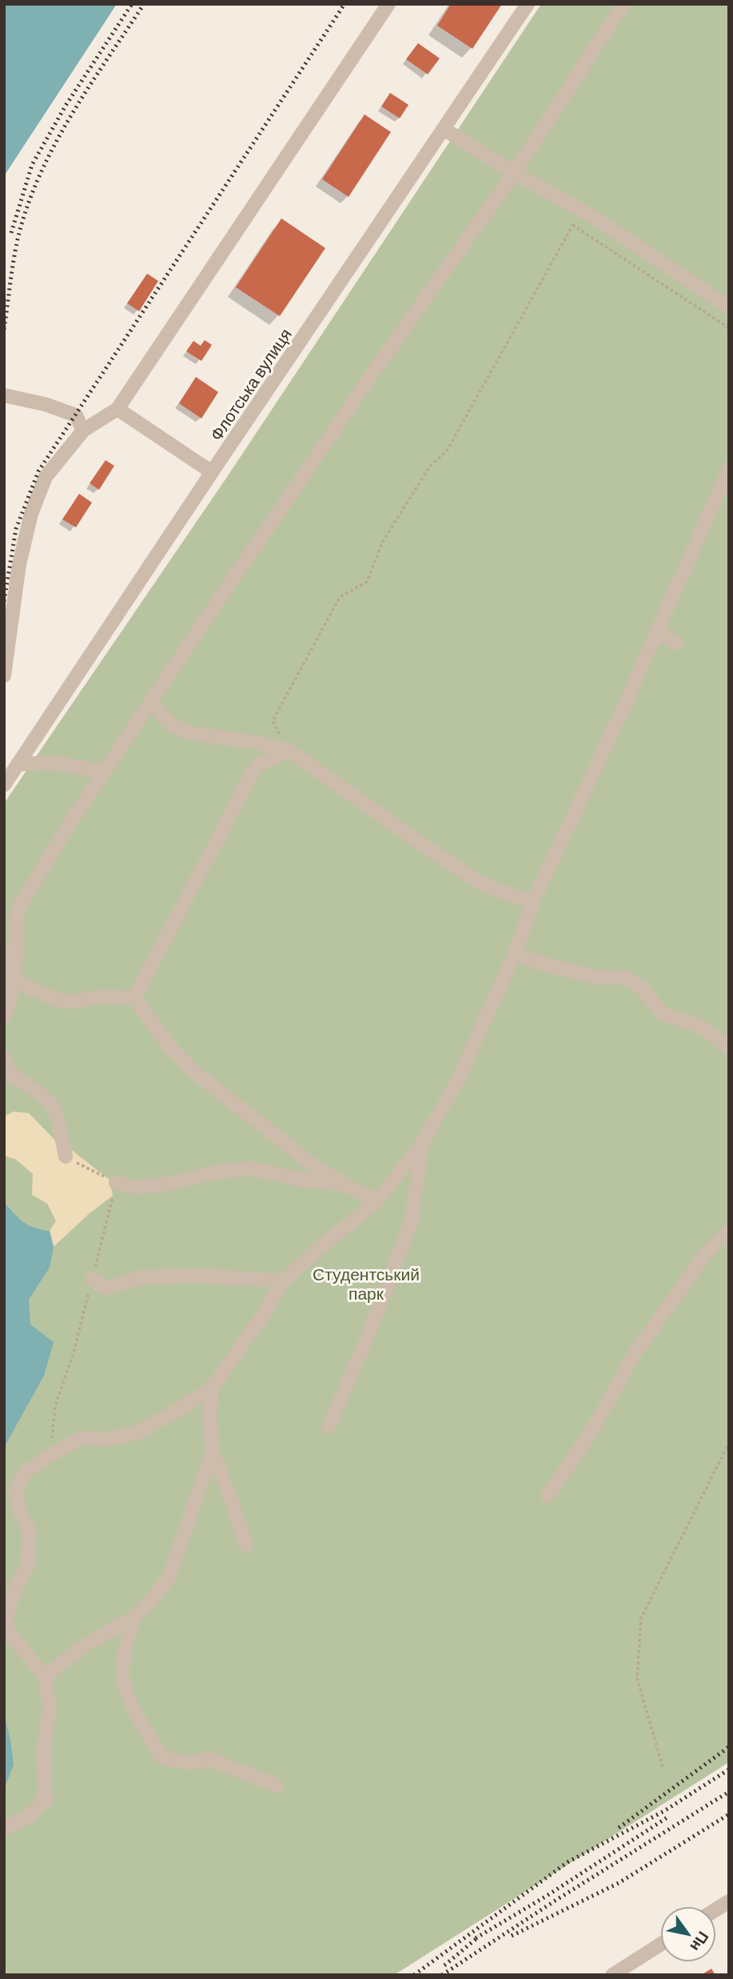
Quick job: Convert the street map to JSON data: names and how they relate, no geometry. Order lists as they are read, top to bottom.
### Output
{
  "streets": {
    "street": ["Флотська вулиця"]
  },
  "parks": ["Студентський парк"],
  "north": "bottom right"
}
